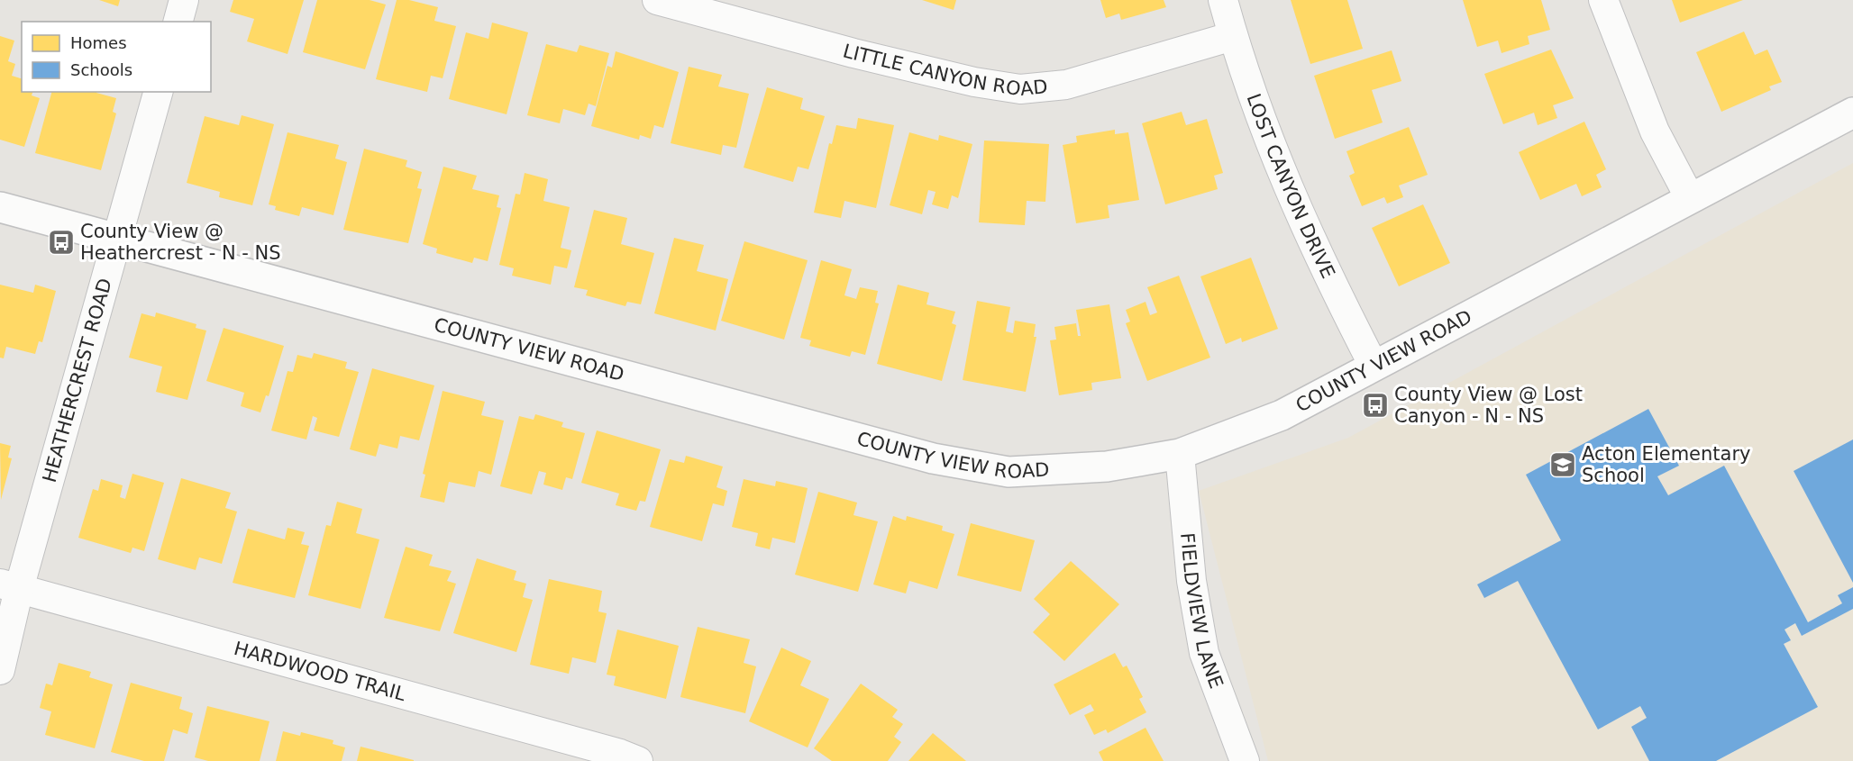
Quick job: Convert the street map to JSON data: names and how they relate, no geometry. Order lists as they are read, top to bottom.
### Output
{
  "streets": {
    "street": [
      "LITTLE CANYON ROAD",
      "LOST CANYON DRIVE",
      "COUNTY VIEW ROAD",
      "HEATHERCREST ROAD",
      "FIELDVIEW LANE",
      "HARDWOOD TRAIL"
    ]
  },
  "crossings": [
    ["LITTLE CANYON ROAD", "LOST CANYON DRIVE"],
    ["LOST CANYON DRIVE", "COUNTY VIEW ROAD"],
    ["COUNTY VIEW ROAD", "HEATHERCREST ROAD"],
    ["COUNTY VIEW ROAD", "FIELDVIEW LANE"],
    ["HEATHERCREST ROAD", "HARDWOOD TRAIL"]
  ],
  "places": {
    "bus stop": ["County View @ Heathercrest - N - NS", "County View @ Lost Canyon - N - NS"],
    "school or university": ["Acton Elementary School"]
  },
  "legend": ["Homes", "Schools"]
}
